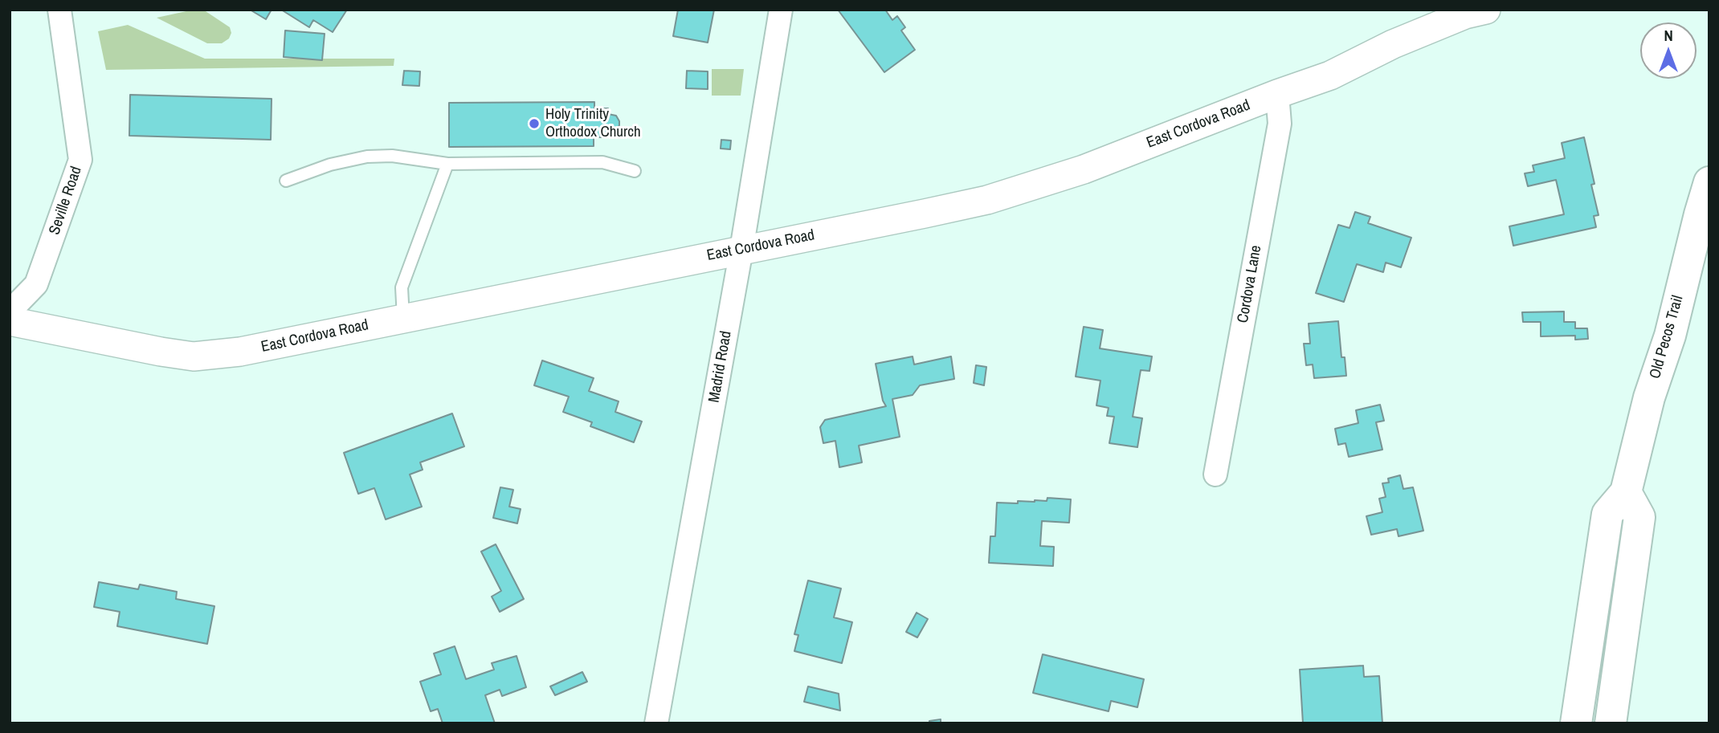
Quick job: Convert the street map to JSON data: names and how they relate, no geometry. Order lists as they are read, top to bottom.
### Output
{
  "streets": {
    "main road": ["Old Pecos Trail"],
    "street": [
      "East Cordova Road",
      "Seville Road",
      "Cordova Lane",
      "Madrid Road"
    ]
  },
  "crossings": [
    ["East Cordova Road", "Cordova Lane"],
    ["East Cordova Road", "Madrid Road"]
  ],
  "places": ["Holy Trinity Orthodox Church"],
  "north": "top"
}
